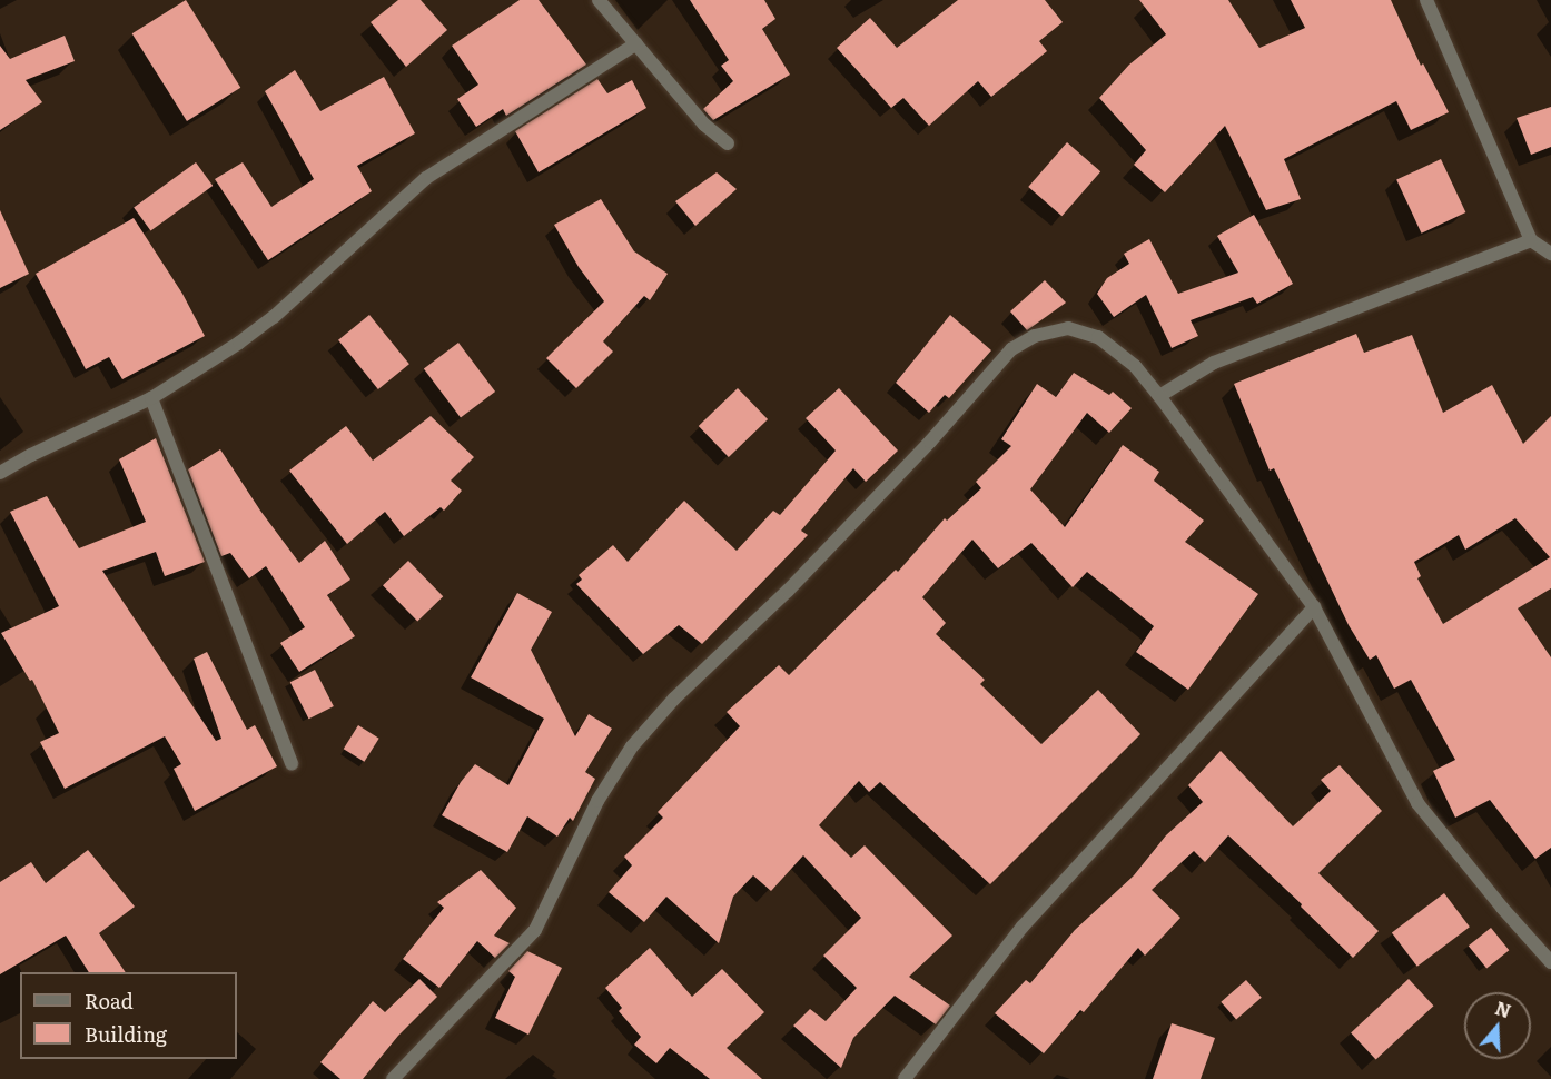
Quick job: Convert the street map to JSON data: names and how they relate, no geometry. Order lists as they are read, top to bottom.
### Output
{
  "legend": ["Road", "Building"],
  "north": "top"
}
